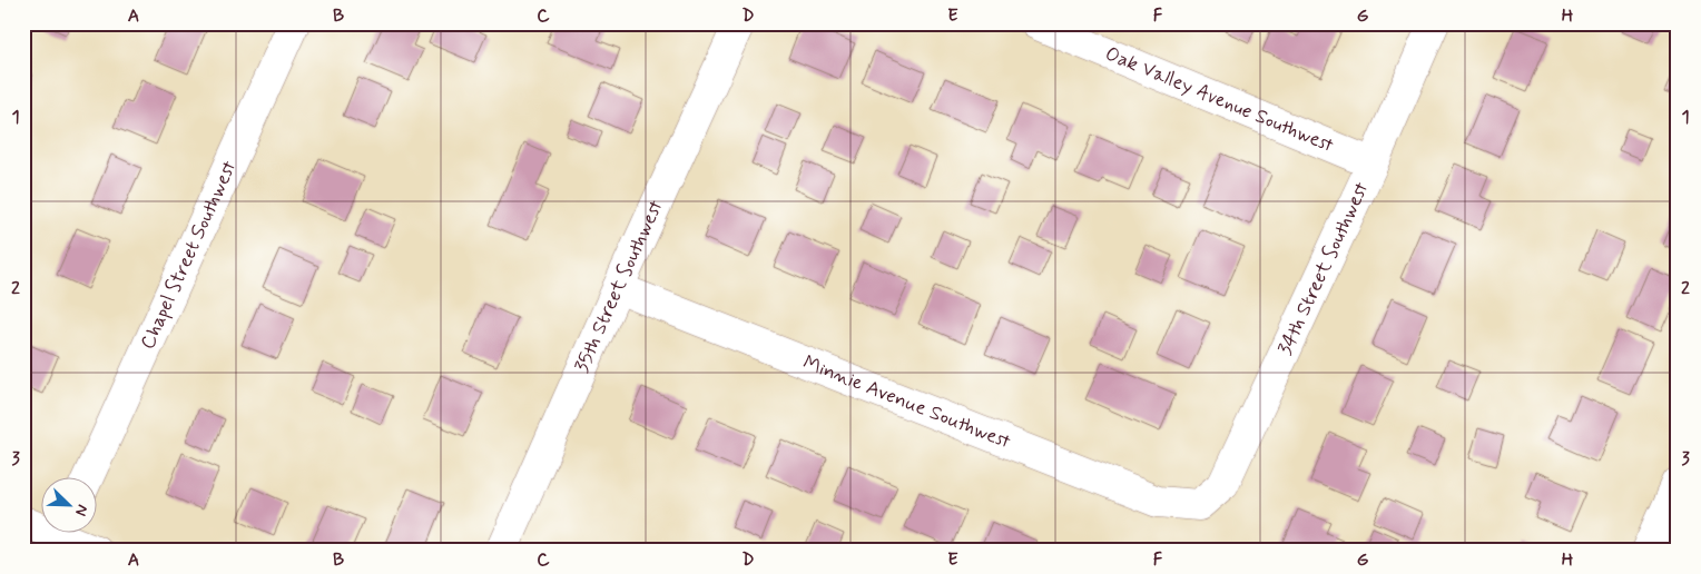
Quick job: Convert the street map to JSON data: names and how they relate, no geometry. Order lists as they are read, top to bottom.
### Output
{
  "streets": {
    "street": [
      "Oak Valley Avenue Southwest",
      "Chapel Street Southwest",
      "34th Street Southwest",
      "35th Street Southwest",
      "Minnie Avenue Southwest"
    ]
  },
  "crossings": [
    ["Oak Valley Avenue Southwest", "34th Street Southwest"],
    ["34th Street Southwest", "Minnie Avenue Southwest"],
    ["35th Street Southwest", "Minnie Avenue Southwest"]
  ],
  "north": "bottom right",
  "grid": {
    "columns": [
      "A",
      "B",
      "C",
      "D",
      "E",
      "F",
      "G",
      "H"
    ],
    "rows": ["1", "2", "3"]
  }
}
